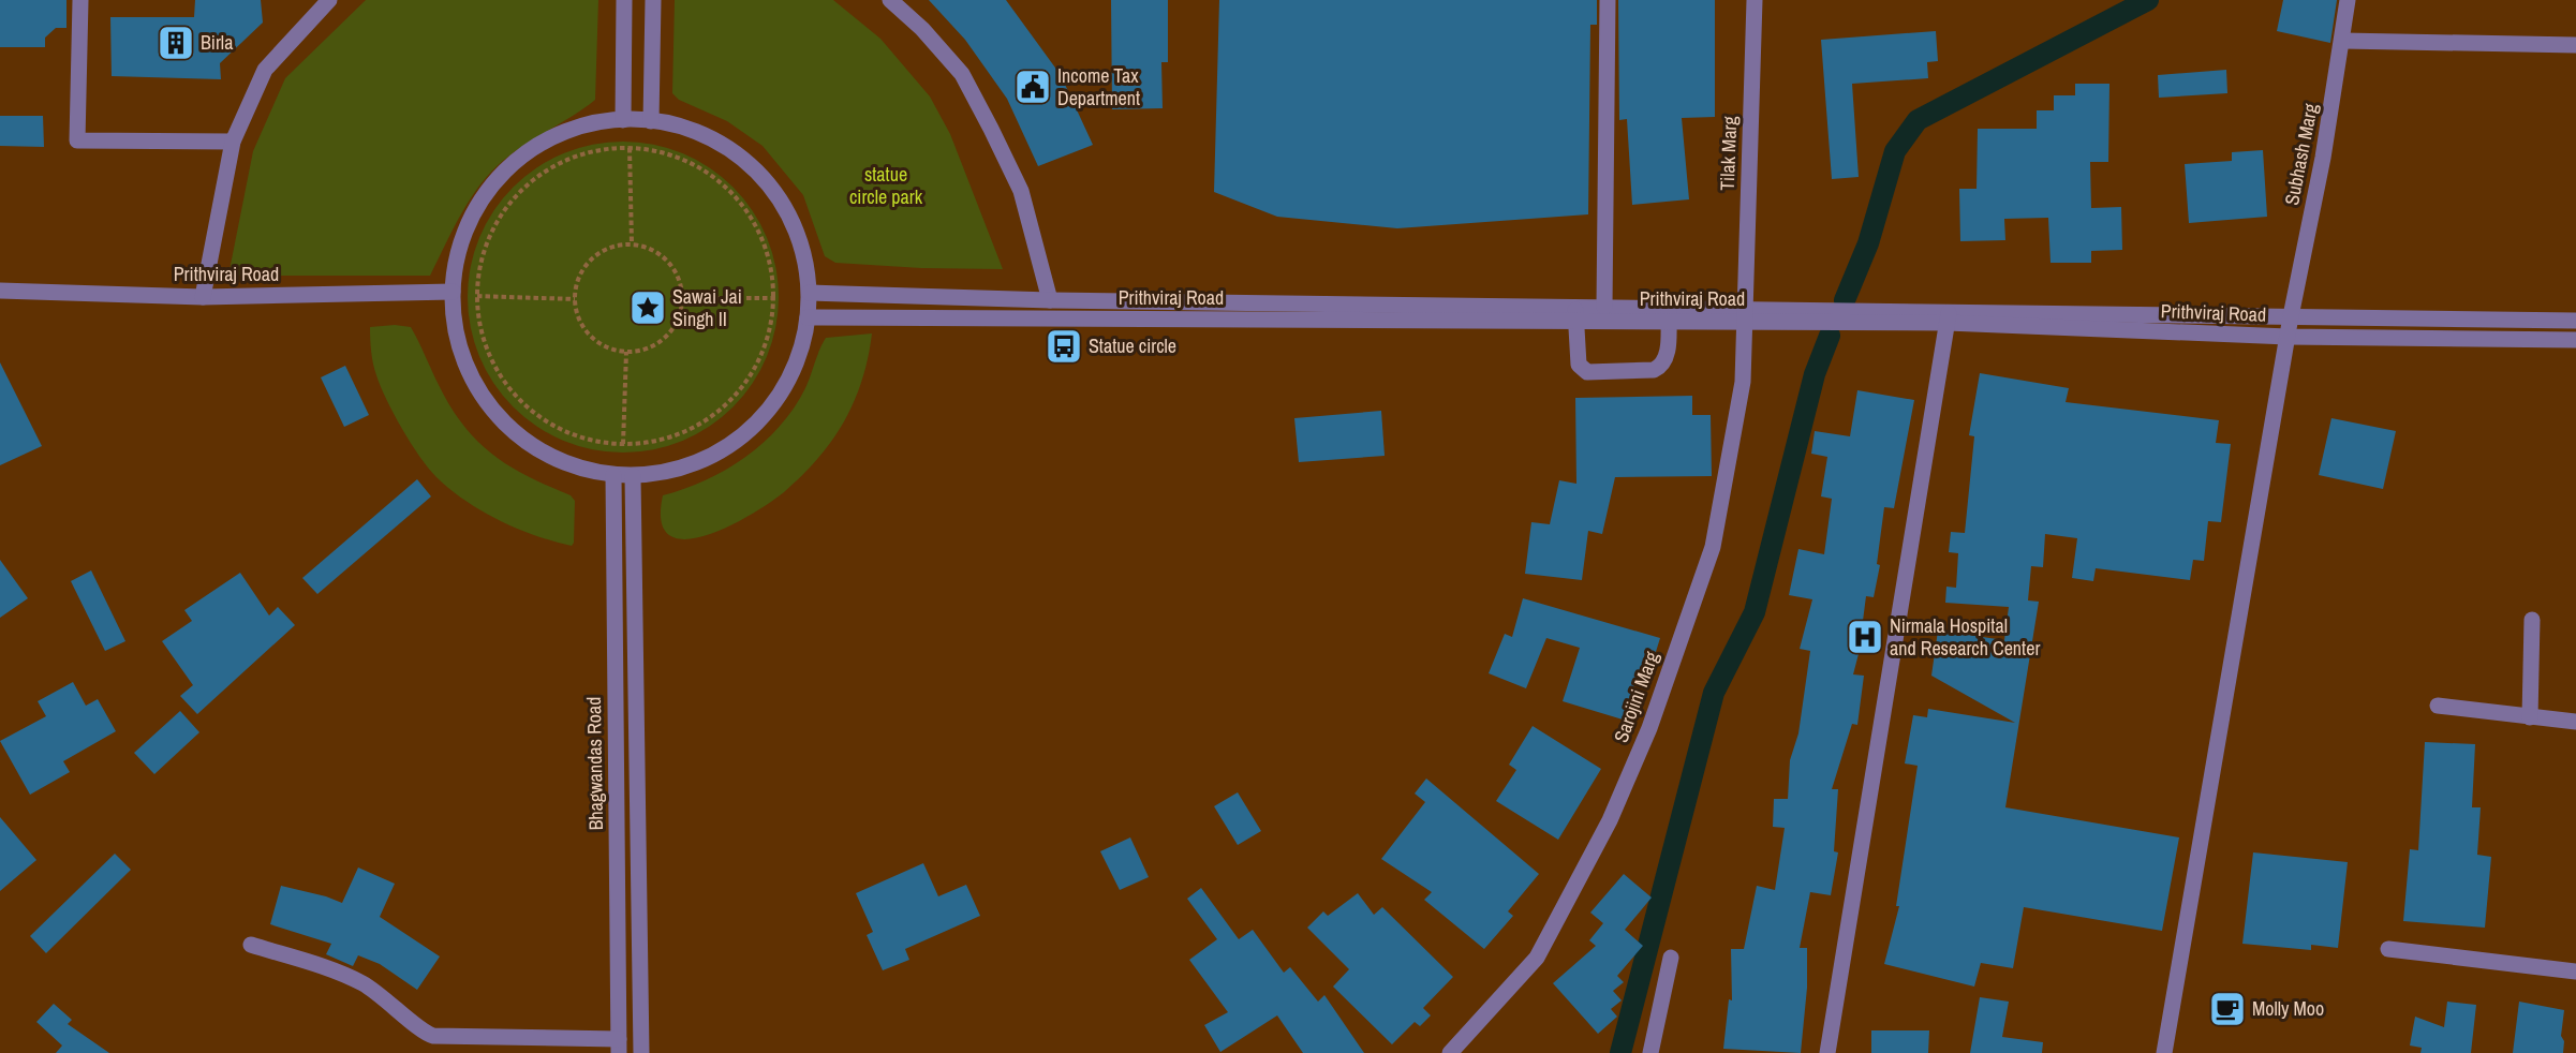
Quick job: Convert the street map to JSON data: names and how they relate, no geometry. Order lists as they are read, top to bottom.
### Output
{
  "streets": {
    "street": [
      "Tilak Marg",
      "Subhash Marg",
      "Prithviraj Road",
      "Sarojini Marg",
      "Bhagwandas Road"
    ]
  },
  "crossings": [
    ["Tilak Marg", "Prithviraj Road"],
    ["Tilak Marg", "Sarojini Marg"],
    ["Subhash Marg", "Prithviraj Road"],
    ["Prithviraj Road", "Sarojini Marg"]
  ],
  "parks": ["statue circle park"],
  "places": {
    "building": ["Birla"],
    "public building": ["Income Tax Department"],
    "place": ["Sawai Jai Singh II"],
    "bus stop": ["Statue circle"],
    "hospital": ["Nirmala Hospital and Research Center"],
    "cafe": ["Molly Moo"]
  }
}
